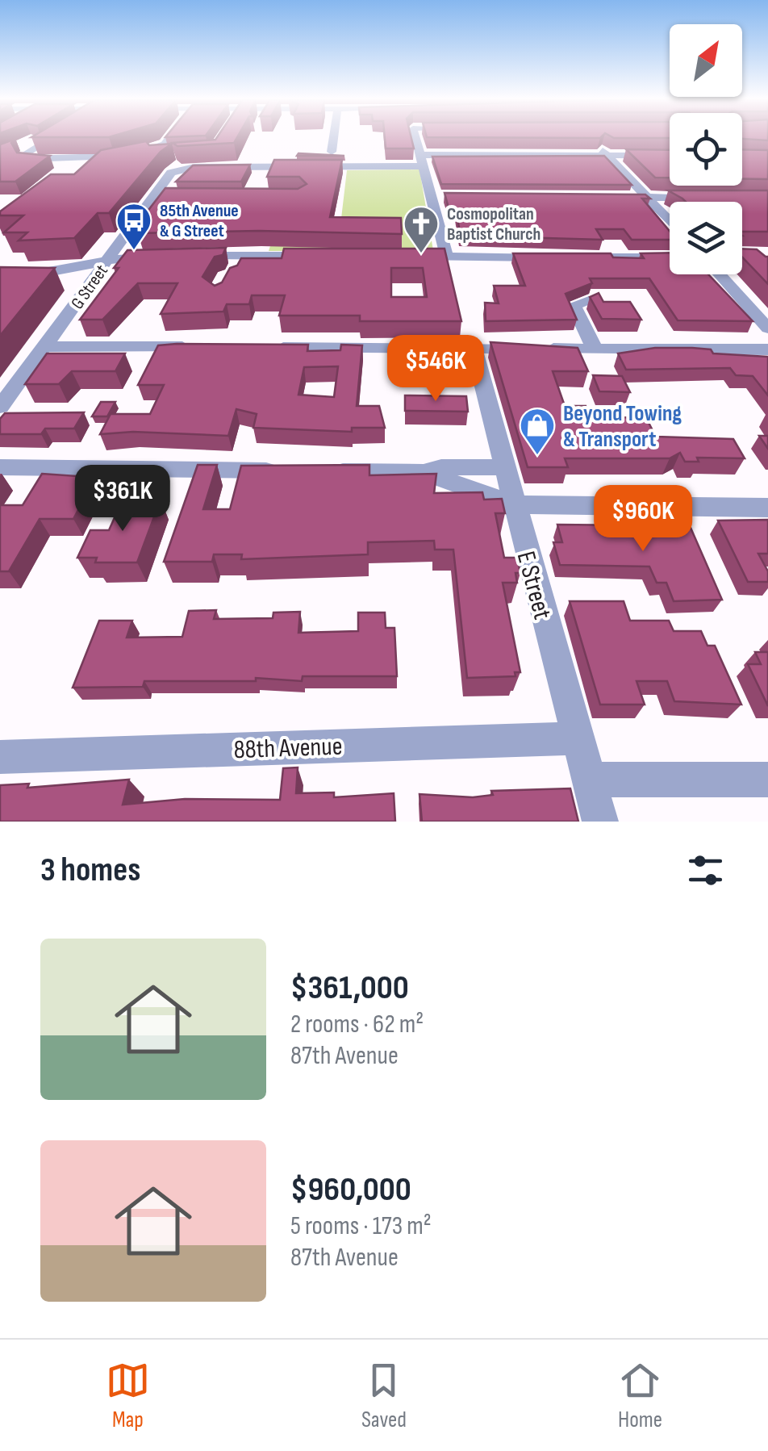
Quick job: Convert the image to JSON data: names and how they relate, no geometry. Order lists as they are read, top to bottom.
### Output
{
  "streets": {
    "street": ["G Street", "E Street", "88th Avenue"]
  },
  "crossings": [
    ["E Street", "88th Avenue"]
  ],
  "places": {
    "bus stop": ["85th Avenue & G Street"],
    "church": ["Cosmopolitan Baptist Church"],
    "shop": ["Beyond Towing & Transport"]
  },
  "north": "top right",
  "page": {
    "price": ["$546K", "$361K", "$960K"],
    "heading": "3 homes",
    "list": [
      {
        "name": "$361,000",
        "note": "2 rooms · 62 m² · 87th Avenue"
      },
      {
        "name": "$960,000",
        "note": "5 rooms · 173 m² · 87th Avenue"
      }
    ],
    "tabs": ["Map", "Saved", "Home"]
  }
}
